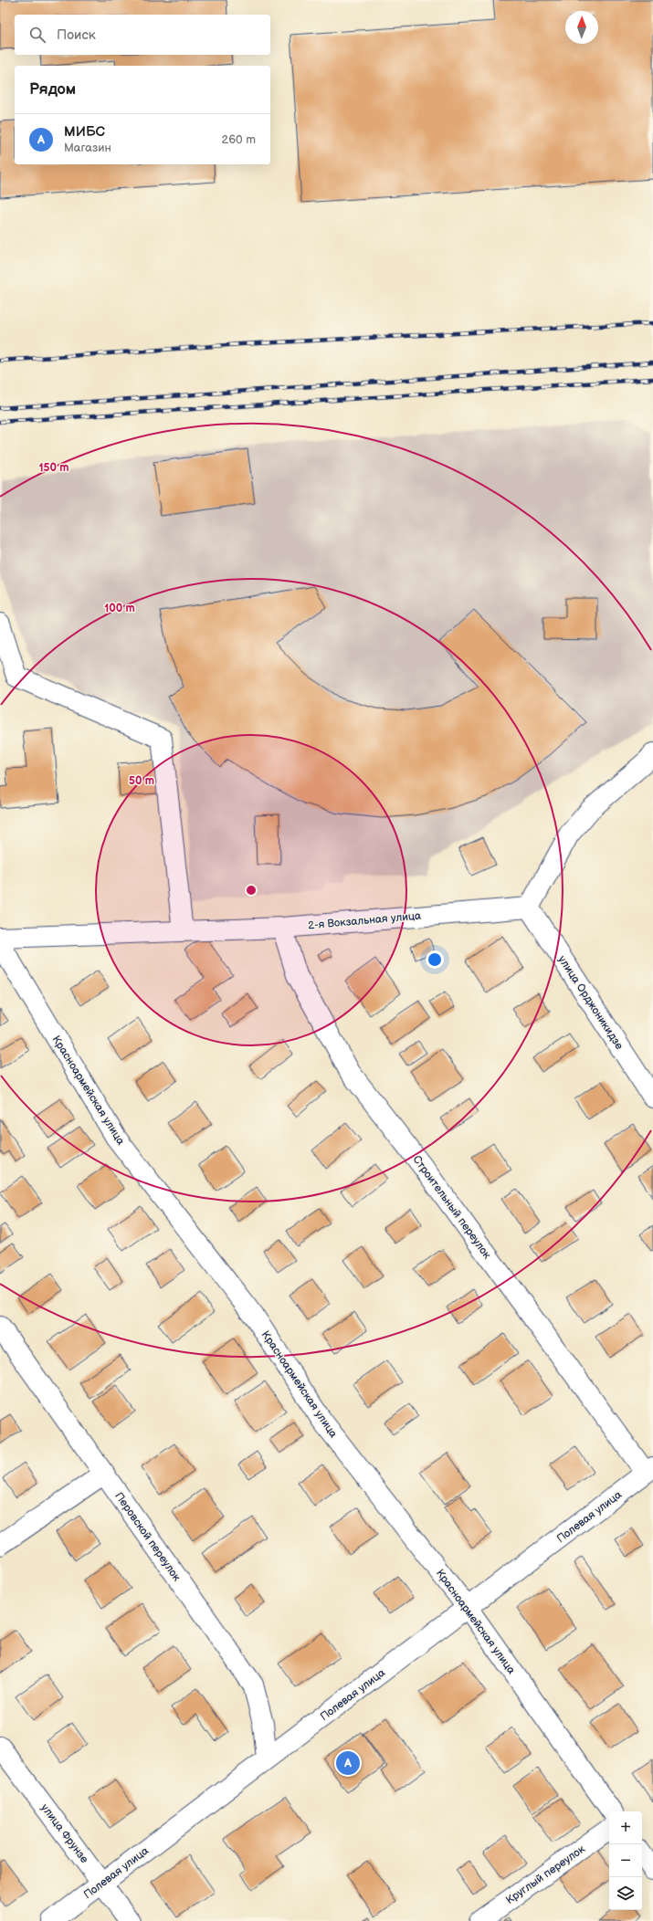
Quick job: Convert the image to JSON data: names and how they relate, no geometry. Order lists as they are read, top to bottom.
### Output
{
  "streets": {
    "street": [
      "2-я Вокзальная улица",
      "улица Орджоникидзе",
      "Красноармейская улица",
      "Строительный переулок",
      "Полевая улица",
      "Перовской переулок",
      "улица Фрунзе",
      "Круглый переулок"
    ]
  },
  "crossings": [
    ["2-я Вокзальная улица", "улица Орджоникидзе"],
    ["2-я Вокзальная улица", "Строительный переулок"],
    ["Красноармейская улица", "Полевая улица"],
    ["Строительный переулок", "Полевая улица"],
    ["Полевая улица", "Перовской переулок"],
    ["Полевая улица", "улица Фрунзе"]
  ],
  "north": "top",
  "page": {
    "search": "Поиск",
    "heading": "Рядом",
    "list": [
      {
        "mark": "A",
        "name": "МИБС",
        "note": "Магазин",
        "value": "260 m"
      }
    ],
    "pins": "A",
    "map_buttons": ["+", "−"]
  },
  "rings": ["150 m", "100 m", "50 m"]
}
